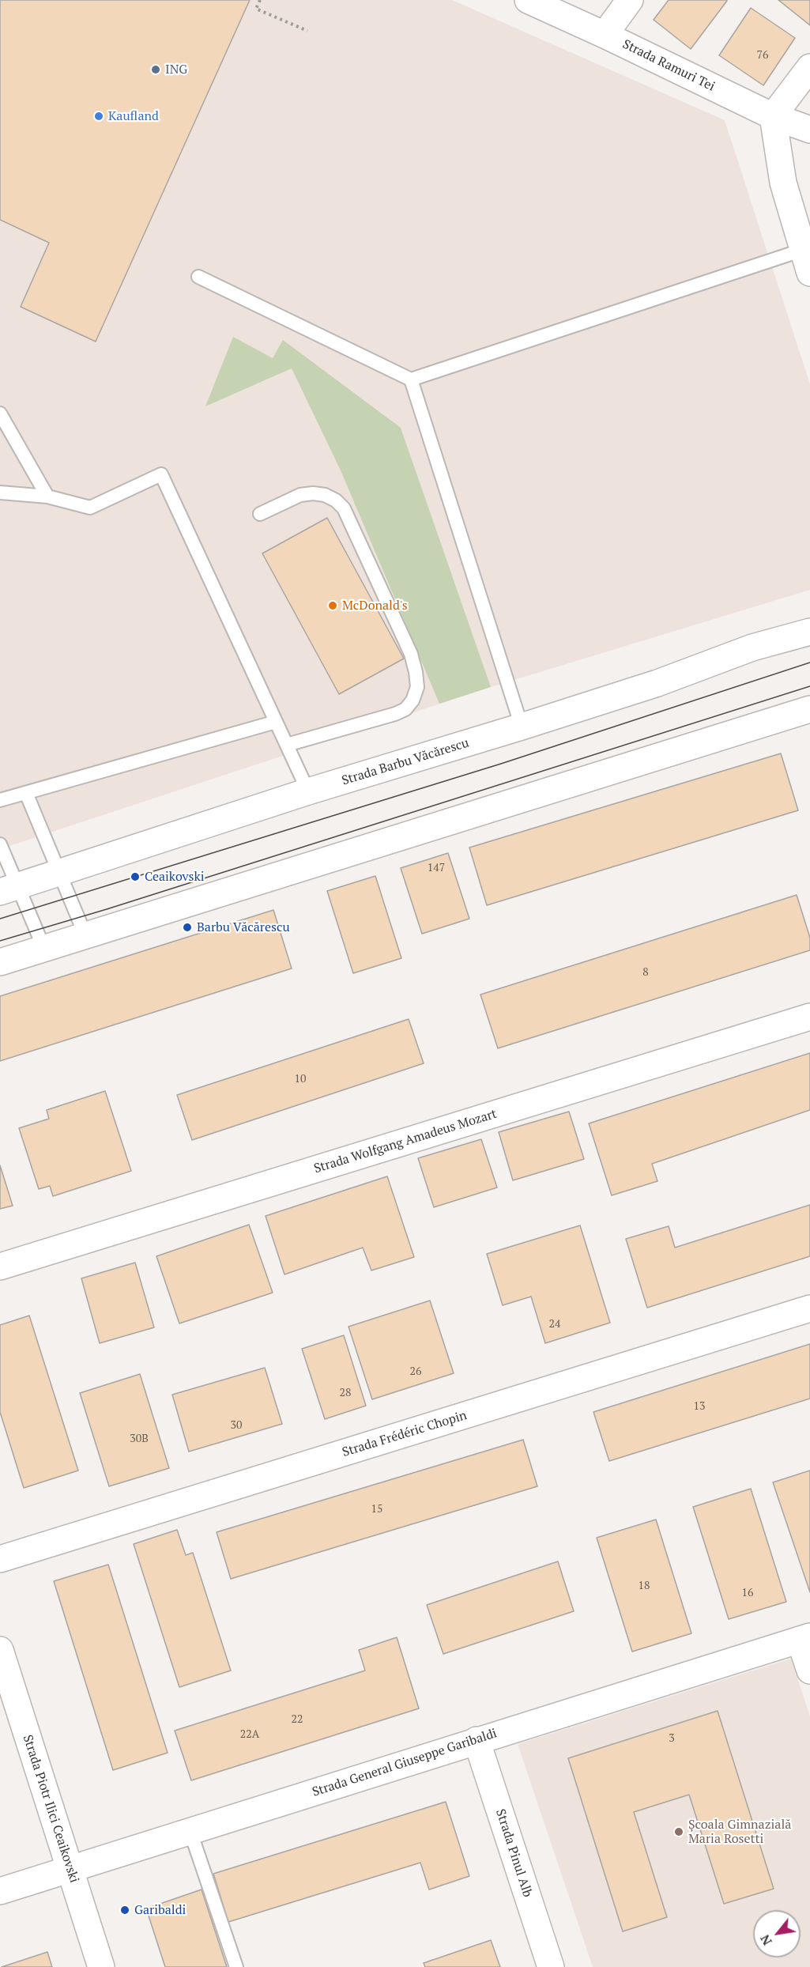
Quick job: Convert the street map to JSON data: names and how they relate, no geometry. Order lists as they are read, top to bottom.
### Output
{
  "streets": {
    "street": [
      "Strada Ramuri Tei",
      "Strada Barbu Văcărescu",
      "Strada Wolfgang Amadeus Mozart",
      "Strada Frédéric Chopin",
      "Strada General Giuseppe Garibaldi",
      "Strada Piotr Ilici Ceaikovski",
      "Strada Pinul Alb"
    ]
  },
  "crossings": [
    ["Strada General Giuseppe Garibaldi", "Strada Piotr Ilici Ceaikovski"],
    ["Strada General Giuseppe Garibaldi", "Strada Pinul Alb"]
  ],
  "places": [
    "ING",
    "Kaufland",
    "McDonald's",
    "Ceaikovski",
    "Barbu Văcărescu",
    "Școala Gimnazială Maria Rosetti",
    "Garibaldi"
  ],
  "house_numbers": [
    "76",
    "147",
    "8",
    "10",
    "24",
    "26",
    "28",
    "13",
    "30",
    "30B",
    "15",
    "18",
    "16",
    "22",
    "22A",
    "3"
  ],
  "north": "bottom left"
}
